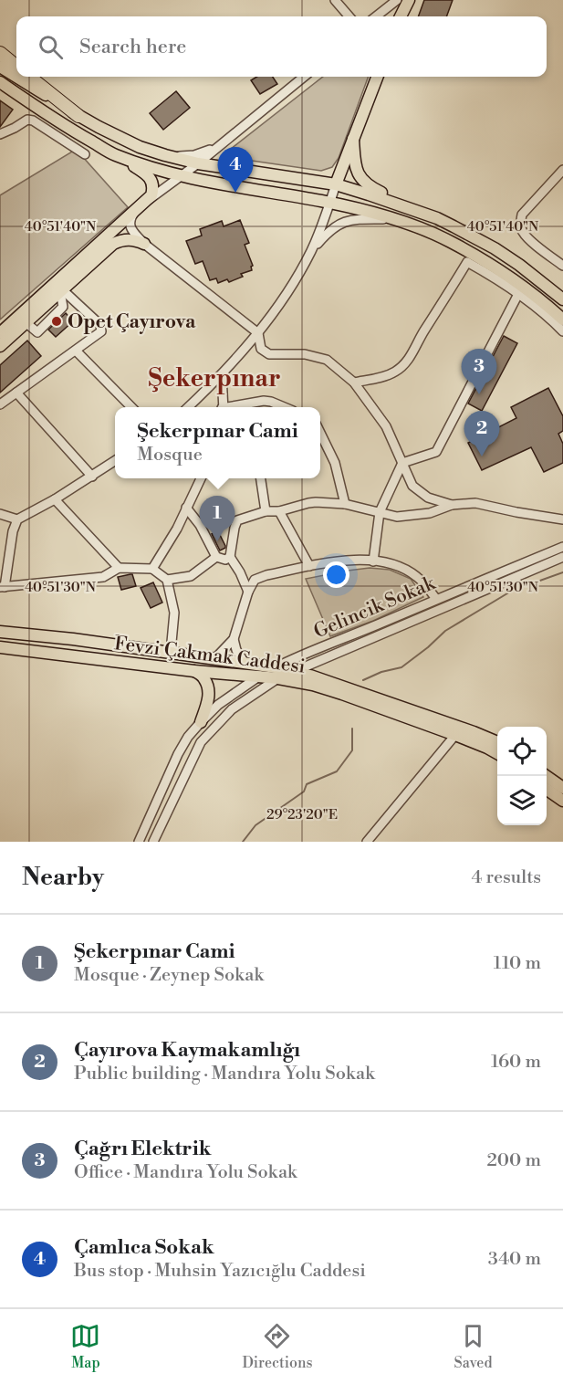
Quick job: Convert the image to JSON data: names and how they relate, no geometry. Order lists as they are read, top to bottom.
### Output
{
  "streets": {
    "main road": ["Fevzi Çakmak Caddesi"],
    "street": ["Gelincik Sokak"]
  },
  "crossings": [
    ["Gelincik Sokak", "Fevzi Çakmak Caddesi"]
  ],
  "districts": ["Şekerpınar"],
  "places": ["Opet Çayırova"],
  "page": {
    "search": "Search here",
    "pins": [
      "4",
      "3",
      "2",
      "1"
    ],
    "popup": ["Şekerpınar Cami", "Mosque"],
    "heading": ["Nearby", "4 results"],
    "list": [
      {
        "mark": "1",
        "name": "Şekerpınar Cami",
        "note": "Mosque · Zeynep Sokak",
        "value": "110 m"
      },
      {
        "mark": "2",
        "name": "Çayırova Kaymakamlığı",
        "note": "Public building · Mandıra Yolu Sokak",
        "value": "160 m"
      },
      {
        "mark": "3",
        "name": "Çağrı Elektrik",
        "note": "Office · Mandıra Yolu Sokak",
        "value": "200 m"
      },
      {
        "mark": "4",
        "name": "Çamlıca Sokak",
        "note": "Bus stop · Muhsin Yazıcığlu Caddesi",
        "value": "340 m"
      }
    ],
    "nav": ["Map", "Directions", "Saved"]
  },
  "coordinates": ["40°51'40\"N", "40°51'30\"N", "29°23'20\"E"]
}
